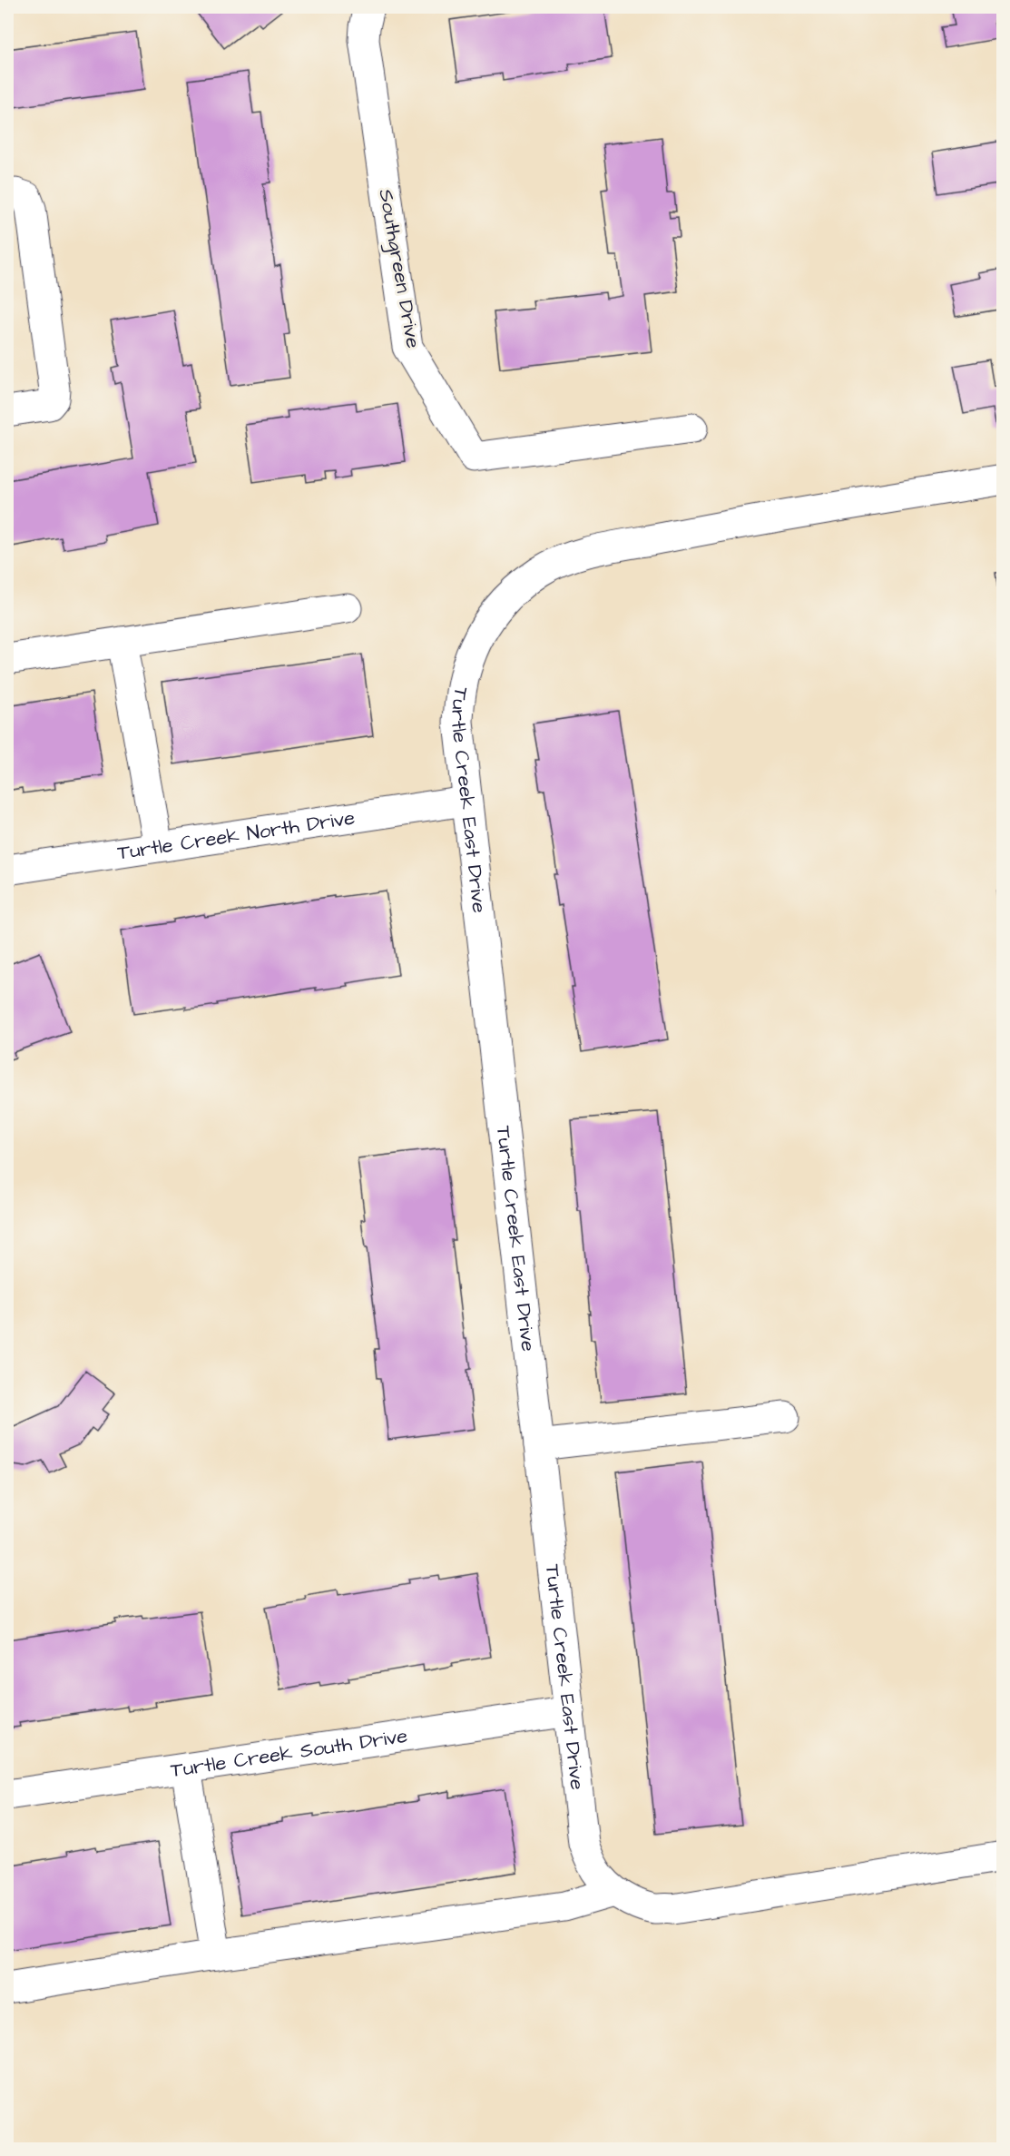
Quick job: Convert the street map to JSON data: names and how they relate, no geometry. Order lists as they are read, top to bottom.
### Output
{
  "streets": {
    "street": [
      "Southgreen Drive",
      "Turtle Creek East Drive",
      "Turtle Creek North Drive",
      "Turtle Creek South Drive"
    ]
  },
  "crossings": [
    ["Turtle Creek East Drive", "Turtle Creek North Drive"],
    ["Turtle Creek East Drive", "Turtle Creek South Drive"]
  ]
}
